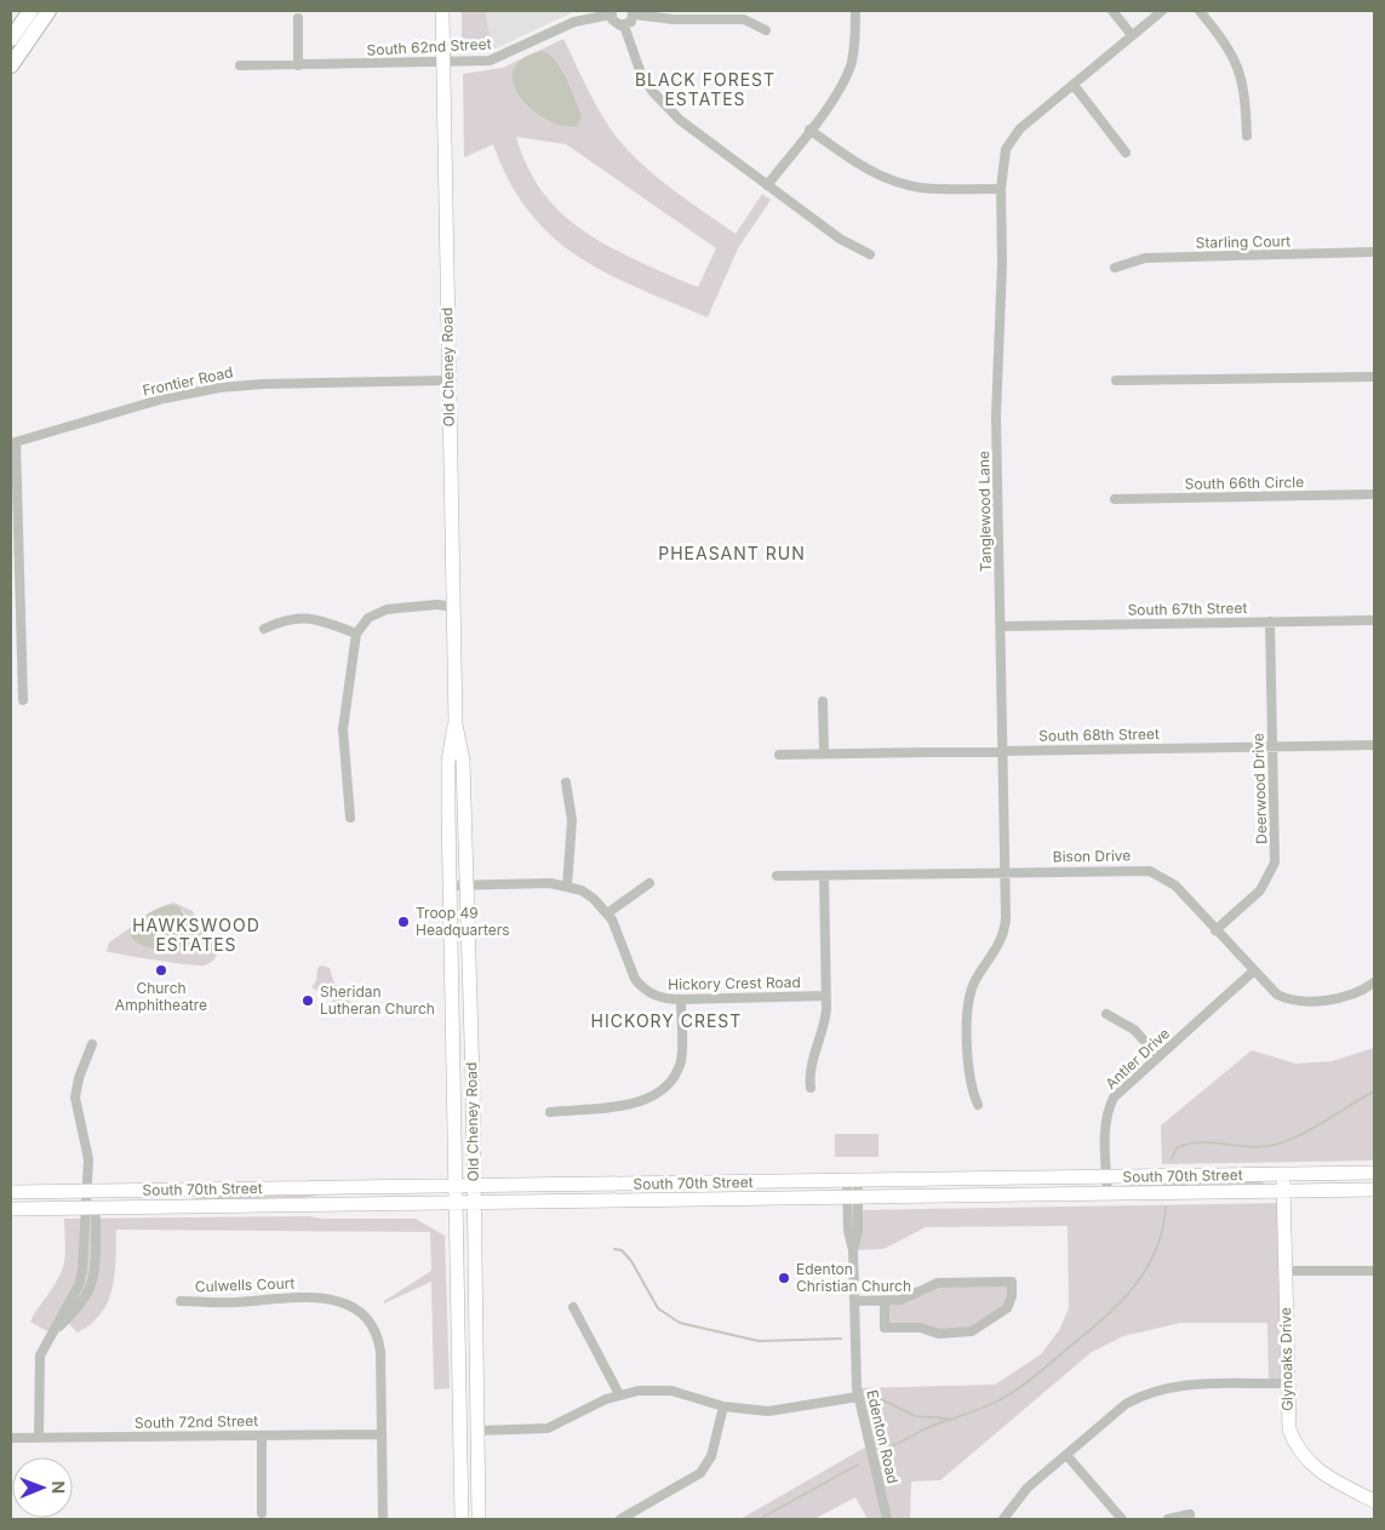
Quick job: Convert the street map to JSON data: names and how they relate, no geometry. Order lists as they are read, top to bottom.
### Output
{
  "streets": {
    "main road": ["Old Cheney Road", "South 70th Street", "Glynoaks Drive"],
    "street": [
      "South 62nd Street",
      "Starling Court",
      "Frontier Road",
      "South 66th Circle",
      "Tanglewood Lane",
      "South 67th Street",
      "South 68th Street",
      "Deerwood Drive",
      "Bison Drive",
      "Hickory Crest Road",
      "Antler Drive",
      "Culwells Court",
      "South 72nd Street",
      "Edenton Road"
    ]
  },
  "crossings": [
    ["South 62nd Street", "Old Cheney Road"],
    ["Old Cheney Road", "Frontier Road"],
    ["Old Cheney Road", "Hickory Crest Road"],
    ["Old Cheney Road", "South 70th Street"],
    ["Tanglewood Lane", "South 67th Street"],
    ["Tanglewood Lane", "South 68th Street"],
    ["Tanglewood Lane", "Bison Drive"],
    ["South 67th Street", "Deerwood Drive"],
    ["South 68th Street", "Deerwood Drive"],
    ["Deerwood Drive", "Bison Drive"],
    ["Bison Drive", "Antler Drive"],
    ["Antler Drive", "South 70th Street"],
    ["South 70th Street", "Glynoaks Drive"],
    ["South 70th Street", "Edenton Road"],
    ["Culwells Court", "South 72nd Street"]
  ],
  "districts": [
    "BLACK FOREST ESTATES",
    "PHEASANT RUN",
    "HAWKSWOOD ESTATES",
    "HICKORY CREST"
  ],
  "places": [
    "Troop 49 Headquarters",
    "Church Amphitheatre",
    "Sheridan Lutheran Church",
    "Edenton Christian Church"
  ],
  "north": "right"
}
